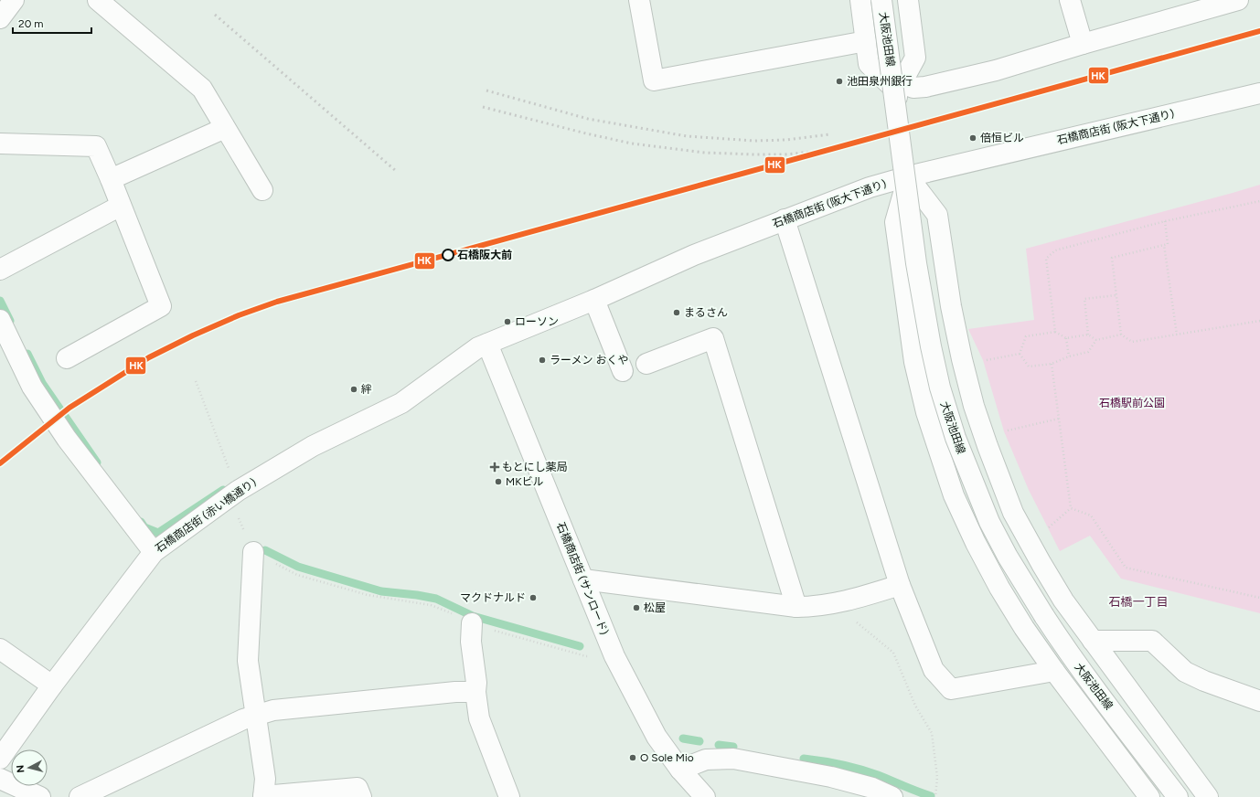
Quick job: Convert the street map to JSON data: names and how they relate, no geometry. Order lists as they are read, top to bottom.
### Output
{
  "streets": {
    "street": [
      "大阪池田線",
      "石橋商店街 (阪大下通り)",
      "石橋商店街 (赤い橋通り)",
      "石橋商店街 (サンロード)"
    ]
  },
  "crossings": [
    ["石橋商店街 (阪大下通り)", "石橋商店街 (赤い橋通り)"],
    ["石橋商店街 (阪大下通り)", "石橋商店街 (サンロード)"],
    ["石橋商店街 (赤い橋通り)", "石橋商店街 (サンロード)"]
  ],
  "districts": ["石橋一丁目"],
  "parks": ["石橋駅前公園"],
  "places": {
    "other": [
      "池田泉州銀行",
      "倍恒ビル",
      "石橋阪大前",
      "まるさん",
      "ローソン",
      "ラーメン おくや",
      "絆",
      "MKビル",
      "マクドナルド",
      "松屋",
      "O Sole Mio"
    ],
    "health": ["もとにし薬局"]
  },
  "lines": ["transit line HK"],
  "scale_bar": "20 m",
  "north": "left"
}
